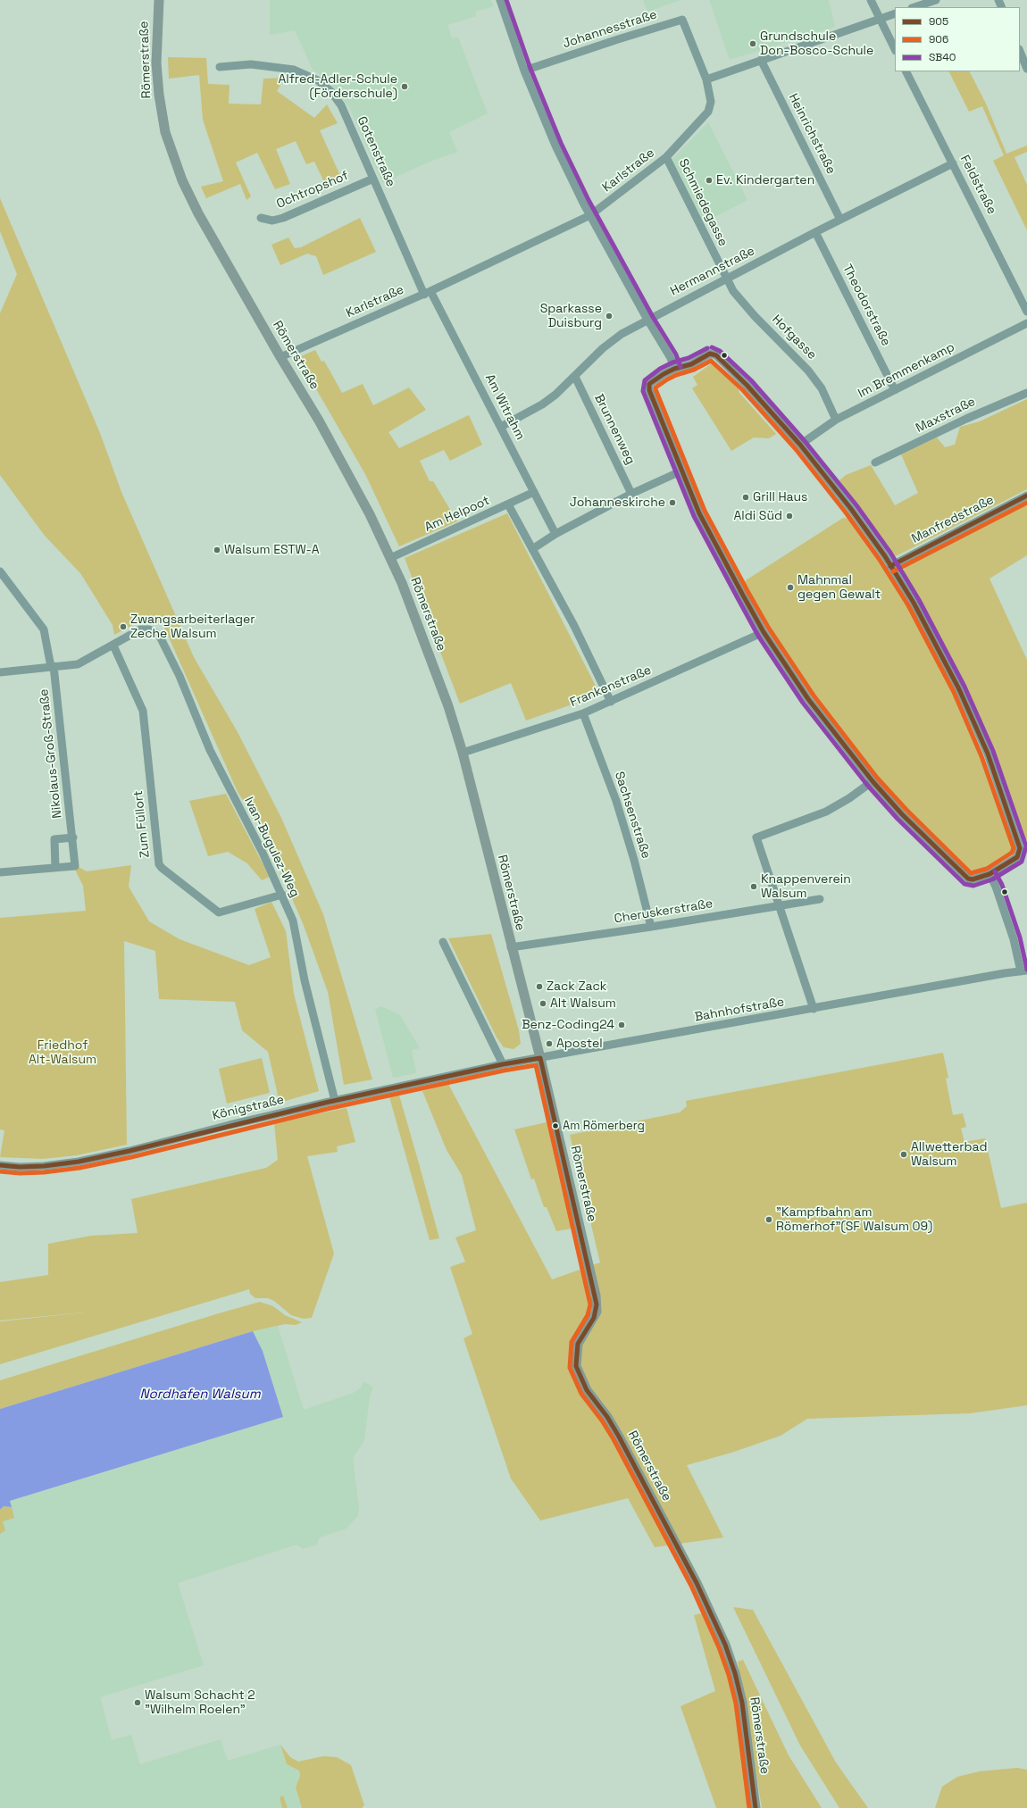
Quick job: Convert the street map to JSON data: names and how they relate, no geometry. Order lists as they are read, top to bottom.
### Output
{
  "streets": {
    "main road": ["Römerstraße"],
    "street": [
      "Johannesstraße",
      "Heinrichstraße",
      "Gotenstraße",
      "Karlstraße",
      "Feldstraße",
      "Ochtropshof",
      "Schmiedegasse",
      "Hermannstraße",
      "Theodorstraße",
      "Hofgasse",
      "Im Bremmenkamp",
      "Am Witrahm",
      "Maxstraße",
      "Brunnenweg",
      "Am Helpoot",
      "Manfredstraße",
      "Frankenstraße",
      "Nikolaus-Groß-Straße",
      "Sachsenstraße",
      "Zum Füllort",
      "Ivan-Bugulez-Weg",
      "Cheruskerstraße",
      "Bahnhofstraße",
      "Königstraße"
    ]
  },
  "crossings": [
    ["Johannesstraße", "Karlstraße"],
    ["Römerstraße", "Karlstraße"],
    ["Römerstraße", "Am Helpoot"],
    ["Römerstraße", "Frankenstraße"],
    ["Römerstraße", "Cheruskerstraße"],
    ["Römerstraße", "Bahnhofstraße"],
    ["Römerstraße", "Königstraße"],
    ["Heinrichstraße", "Hermannstraße"],
    ["Gotenstraße", "Karlstraße"],
    ["Gotenstraße", "Ochtropshof"],
    ["Gotenstraße", "Am Witrahm"],
    ["Karlstraße", "Schmiedegasse"],
    ["Karlstraße", "Am Witrahm"],
    ["Feldstraße", "Hermannstraße"],
    ["Schmiedegasse", "Hermannstraße"],
    ["Schmiedegasse", "Hofgasse"],
    ["Hermannstraße", "Theodorstraße"],
    ["Hermannstraße", "Hofgasse"],
    ["Hermannstraße", "Am Witrahm"],
    ["Hermannstraße", "Brunnenweg"],
    ["Theodorstraße", "Im Bremmenkamp"],
    ["Hofgasse", "Im Bremmenkamp"],
    ["Am Witrahm", "Am Helpoot"],
    ["Frankenstraße", "Sachsenstraße"],
    ["Sachsenstraße", "Cheruskerstraße"],
    ["Zum Füllort", "Ivan-Bugulez-Weg"],
    ["Ivan-Bugulez-Weg", "Königstraße"],
    ["Bahnhofstraße", "Königstraße"]
  ],
  "water": ["Nordhafen Walsum"],
  "parks": ["Friedhof Alt-Walsum"],
  "places": [
    "Grundschule Don-Bosco-Schule",
    "Alfred-Adler-Schule (Förderschule)",
    "Ev. Kindergarten",
    "Sparkasse Duisburg",
    "Grill Haus",
    "Johanneskirche",
    "Aldi Süd",
    "Walsum ESTW-A",
    "Mahnmal gegen Gewalt",
    "Zwangsarbeiterlager Zeche Walsum",
    "Knappenverein Walsum",
    "Zack Zack",
    "Alt Walsum",
    "Benz-Coding24",
    "Apostel",
    "Am Römerberg",
    "Allwetterbad Walsum",
    "\"Kampfbahn am Römerhof\"(SF Walsum 09)",
    "Walsum Schacht 2 \"Wilhelm Roelen\""
  ],
  "lines": ["transit line SB40", "transit line 905", "transit line 906"],
  "legend": ["905", "906", "SB40"]
}
